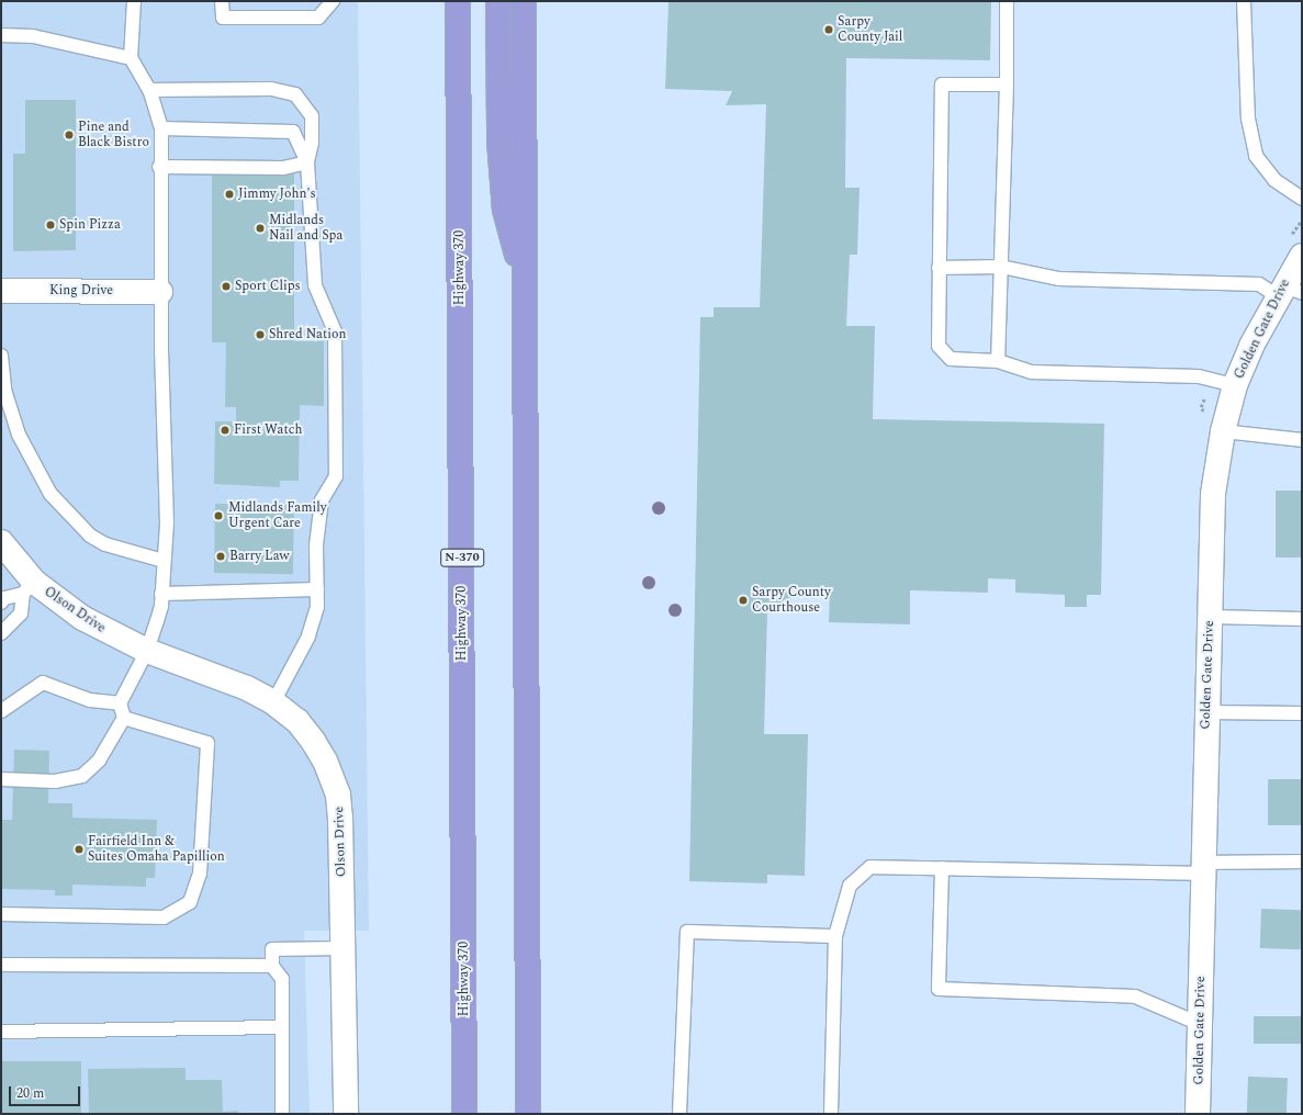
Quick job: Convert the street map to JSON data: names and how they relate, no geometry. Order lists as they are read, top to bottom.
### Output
{
  "streets": {
    "highway": ["Highway 370", "N-370"],
    "street": ["King Drive", "Golden Gate Drive", "Olson Drive"]
  },
  "places": [
    "Sarpy County Jail",
    "Pine and Black Bistro",
    "Jimmy John's",
    "Spin Pizza",
    "Midlands Nail and Spa",
    "Sport Clips",
    "Shred Nation",
    "First Watch",
    "Midlands Family Urgent Care",
    "Barry Law",
    "Sarpy County Courthouse",
    "Fairfield Inn & Suites Omaha Papillion"
  ],
  "scale_bar": "20 m"
}
